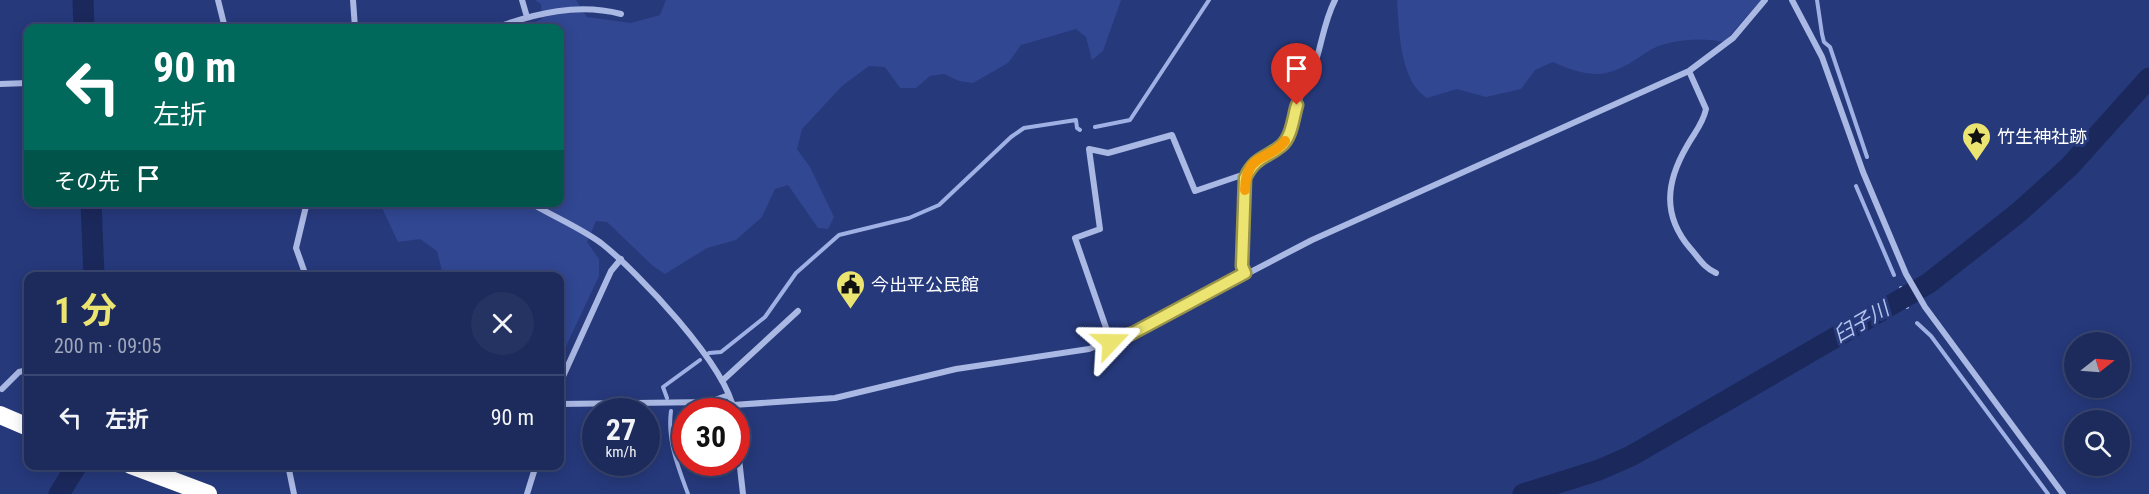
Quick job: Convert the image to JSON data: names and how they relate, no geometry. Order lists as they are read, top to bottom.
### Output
{
  "water": ["臼子川"],
  "places": {
    "place": ["竹生神社跡"],
    "public building": ["今出平公民館"]
  },
  "north": "right",
  "page": {
    "turn": ["90 m", "左折"],
    "then": "その先",
    "heading": ["1 分", "200 m · 09:05"],
    "list": [
      {
        "name": "左折",
        "value": "90 m"
      }
    ],
    "speed": "27 km/h",
    "limit": "30"
  }
}
